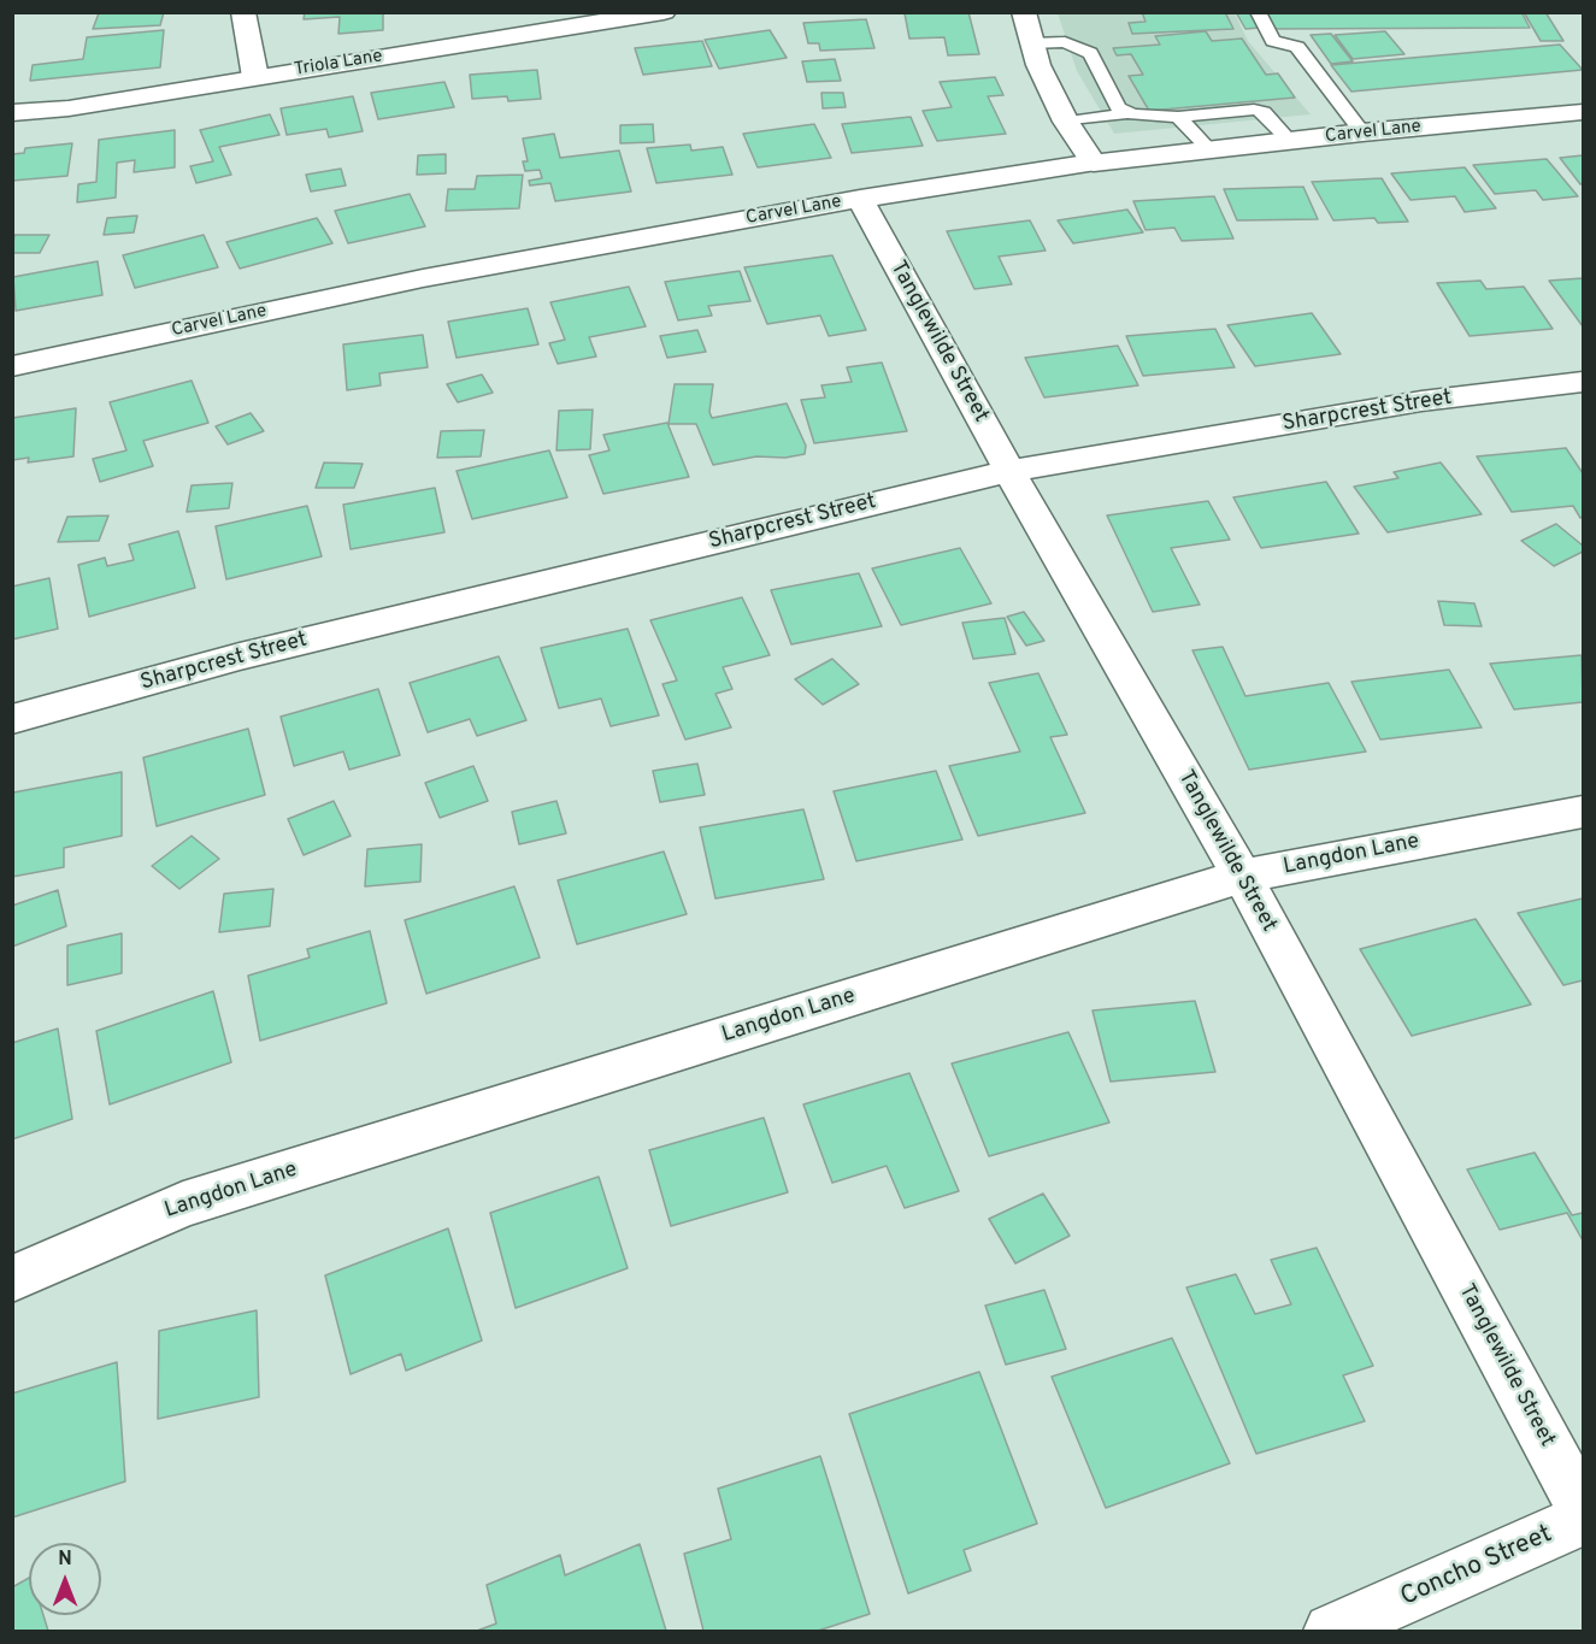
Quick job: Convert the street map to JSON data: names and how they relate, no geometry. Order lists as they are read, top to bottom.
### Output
{
  "streets": {
    "street": [
      "Triola Lane",
      "Carvel Lane",
      "Tanglewilde Street",
      "Sharpcrest Street",
      "Langdon Lane",
      "Concho Street"
    ]
  },
  "crossings": [
    ["Carvel Lane", "Tanglewilde Street"],
    ["Tanglewilde Street", "Sharpcrest Street"],
    ["Tanglewilde Street", "Langdon Lane"]
  ],
  "north": "top"
}
